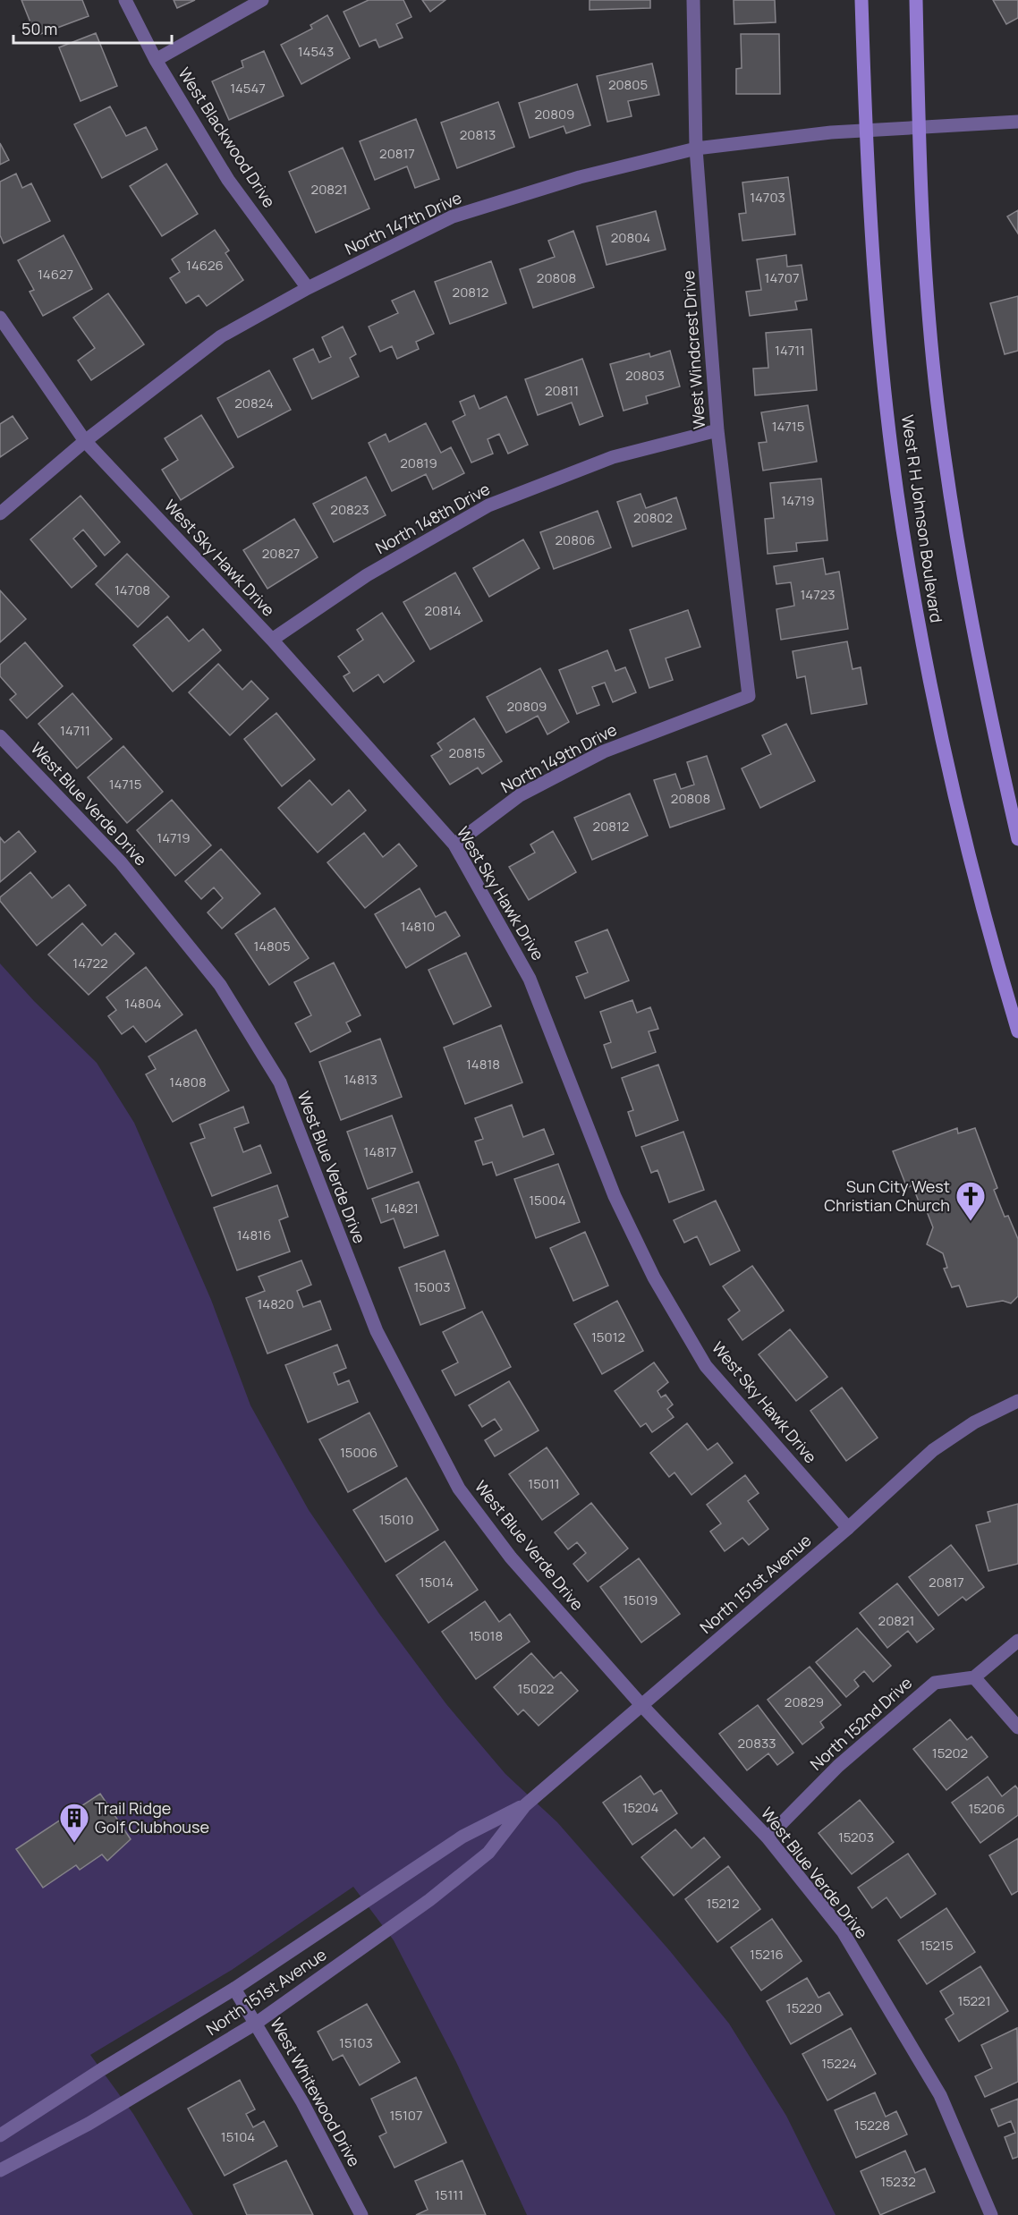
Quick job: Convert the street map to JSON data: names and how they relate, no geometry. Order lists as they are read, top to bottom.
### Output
{
  "streets": {
    "main road": ["West R H Johnson Boulevard"],
    "street": [
      "West Blackwood Drive",
      "North 147th Drive",
      "West Windcrest Drive",
      "North 148th Drive",
      "West Sky Hawk Drive",
      "North 149th Drive",
      "West Blue Verde Drive",
      "North 151st Avenue",
      "North 152nd Drive",
      "West Whitewood Drive"
    ]
  },
  "crossings": [
    ["West Blackwood Drive", "North 147th Drive"],
    ["North 147th Drive", "West Windcrest Drive"],
    ["North 147th Drive", "West R H Johnson Boulevard"],
    ["North 147th Drive", "West Sky Hawk Drive"],
    ["West Windcrest Drive", "North 148th Drive"],
    ["West Windcrest Drive", "North 149th Drive"],
    ["North 148th Drive", "West Sky Hawk Drive"],
    ["West Sky Hawk Drive", "North 149th Drive"],
    ["West Sky Hawk Drive", "North 151st Avenue"],
    ["West Blue Verde Drive", "North 151st Avenue"],
    ["West Blue Verde Drive", "North 152nd Drive"],
    ["North 151st Avenue", "West Whitewood Drive"]
  ],
  "places": {
    "church": ["Sun City West Christian Church"],
    "building": ["Trail Ridge Golf Clubhouse"]
  },
  "house_numbers": [
    "14543",
    "20805",
    "14547",
    "20809",
    "20813",
    "20817",
    "20821",
    "14703",
    "20804",
    "14626",
    "14627",
    "20808",
    "14707",
    "20812",
    "14711",
    "20803",
    "20811",
    "20824",
    "14715",
    "20819",
    "14719",
    "20823",
    "20802",
    "20806",
    "20827",
    "14708",
    "14723",
    "20814",
    "20809",
    "14711",
    "20815",
    "14715",
    "20808",
    "20812",
    "14719",
    "14810",
    "14805",
    "14722",
    "14804",
    "14818",
    "14813",
    "14808",
    "14817",
    "15004",
    "14821",
    "14816",
    "15003",
    "14820",
    "15012",
    "15006",
    "15011",
    "15010",
    "15014",
    "20817",
    "15019",
    "20821",
    "15018",
    "15022",
    "20829",
    "20833",
    "15202",
    "15204",
    "15206",
    "15203",
    "15212",
    "15215",
    "15216",
    "15221",
    "15220",
    "15103",
    "15224",
    "15107",
    "15228",
    "15104",
    "15232",
    "15111"
  ],
  "scale_bar": "50 m"
}
